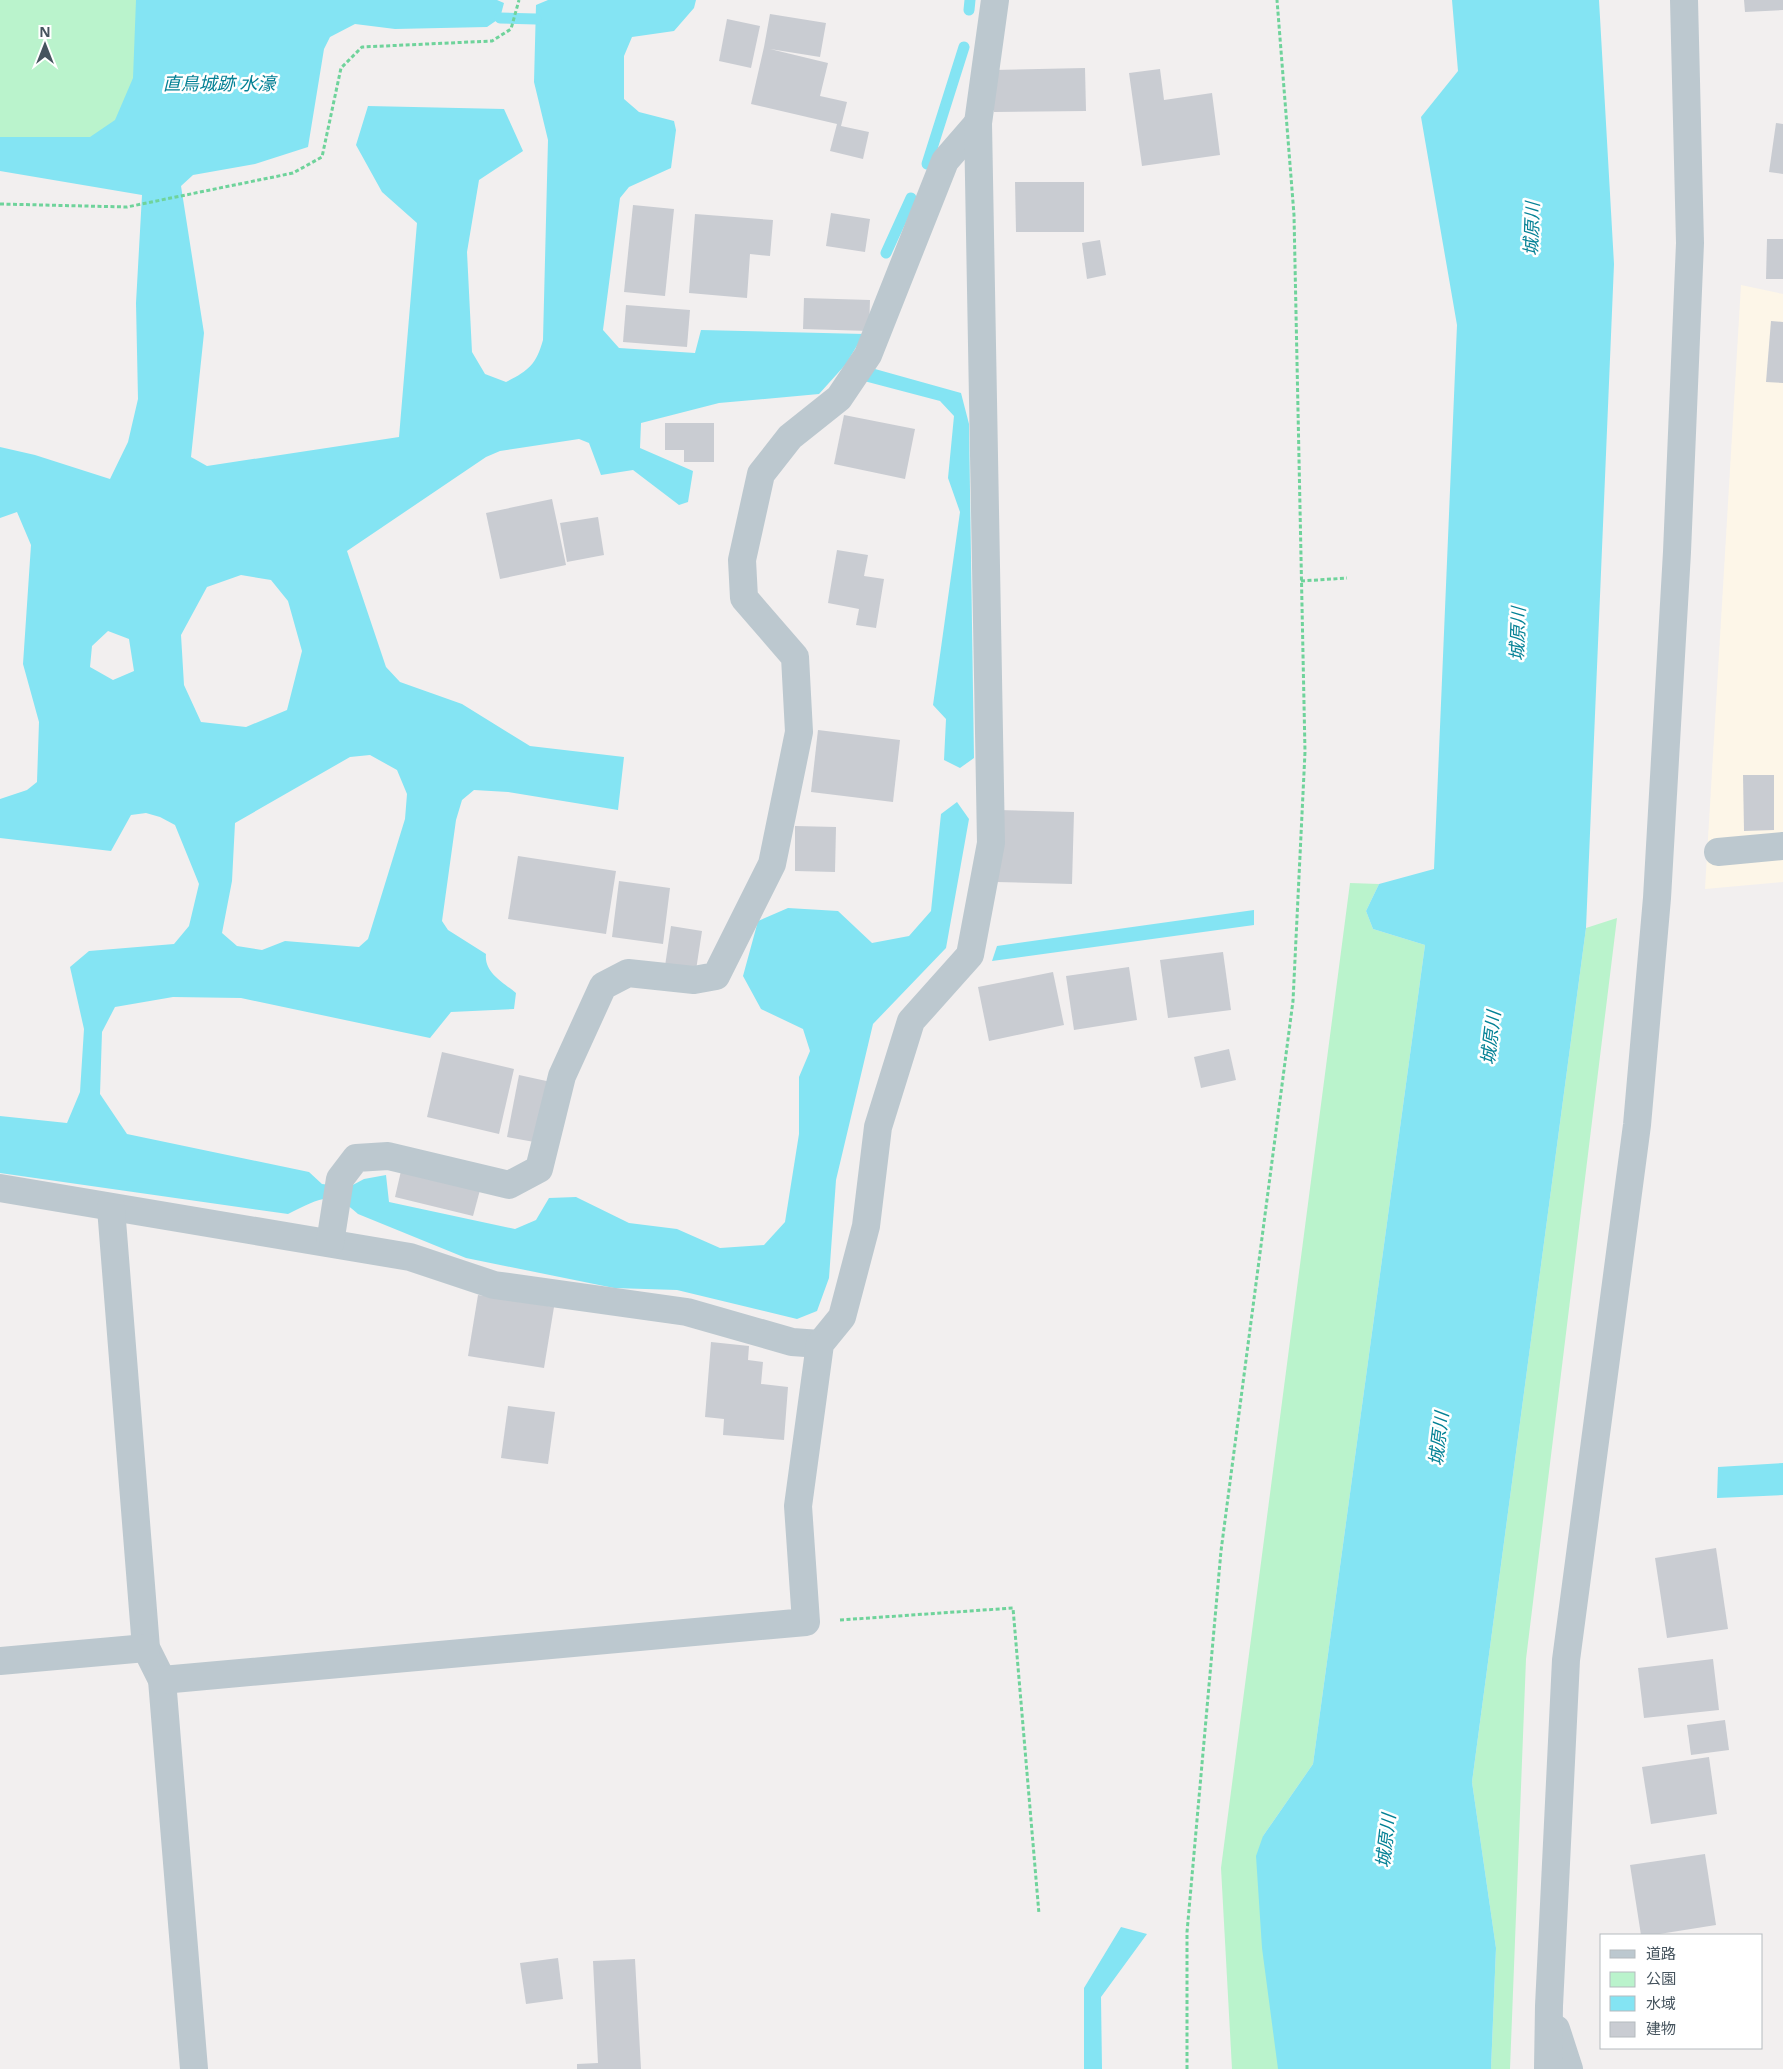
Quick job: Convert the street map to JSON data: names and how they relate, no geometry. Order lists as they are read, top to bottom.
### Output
{
  "water": ["直鳥城跡 水濠", "城原川"],
  "legend": [
    "道路",
    "公園",
    "水域",
    "建物"
  ],
  "north": "top"
}
